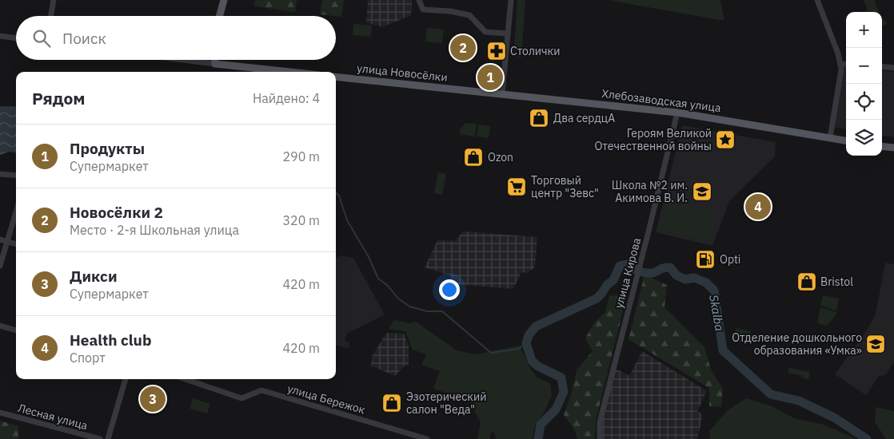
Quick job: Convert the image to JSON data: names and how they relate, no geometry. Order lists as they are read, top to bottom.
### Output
{
  "streets": {
    "main road": ["улица Новосёлки", "Хлебозаводская улица"],
    "street": ["улица Кирова", "улица Бережок", "Лесная улица"]
  },
  "crossings": [
    ["улица Новосёлки", "Хлебозаводская улица"],
    ["Хлебозаводская улица", "улица Кирова"]
  ],
  "water": ["Skalba"],
  "places": {
    "pharmacy": ["Столички"],
    "shop": [
      "Два сердцА",
      "Ozon",
      "Bristol",
      "Эзотерический салон \"Веда\""
    ],
    "place": ["Героям Великой Отечественной войны"],
    "supermarket": ["Торговый центр \"Зевс\""],
    "school or university": ["Школа №2 им. Акимова В. И.", "Отделение дошкольного образования «Умка»"],
    "fuel station": ["Opti"]
  },
  "page": {
    "map_buttons": ["+", "−"],
    "search": "Поиск",
    "pins": [
      "2",
      "1",
      "4",
      "3"
    ],
    "heading": ["Рядом", "Найдено: 4"],
    "list": [
      {
        "mark": "1",
        "name": "Продукты",
        "note": "Супермаркет",
        "value": "290 m"
      },
      {
        "mark": "2",
        "name": "Новосёлки 2",
        "note": "Место · 2-я Школьная улица",
        "value": "320 m"
      },
      {
        "mark": "3",
        "name": "Дикси",
        "note": "Супермаркет",
        "value": "420 m"
      },
      {
        "mark": "4",
        "name": "Health club",
        "note": "Спорт",
        "value": "420 m"
      }
    ]
  }
}
